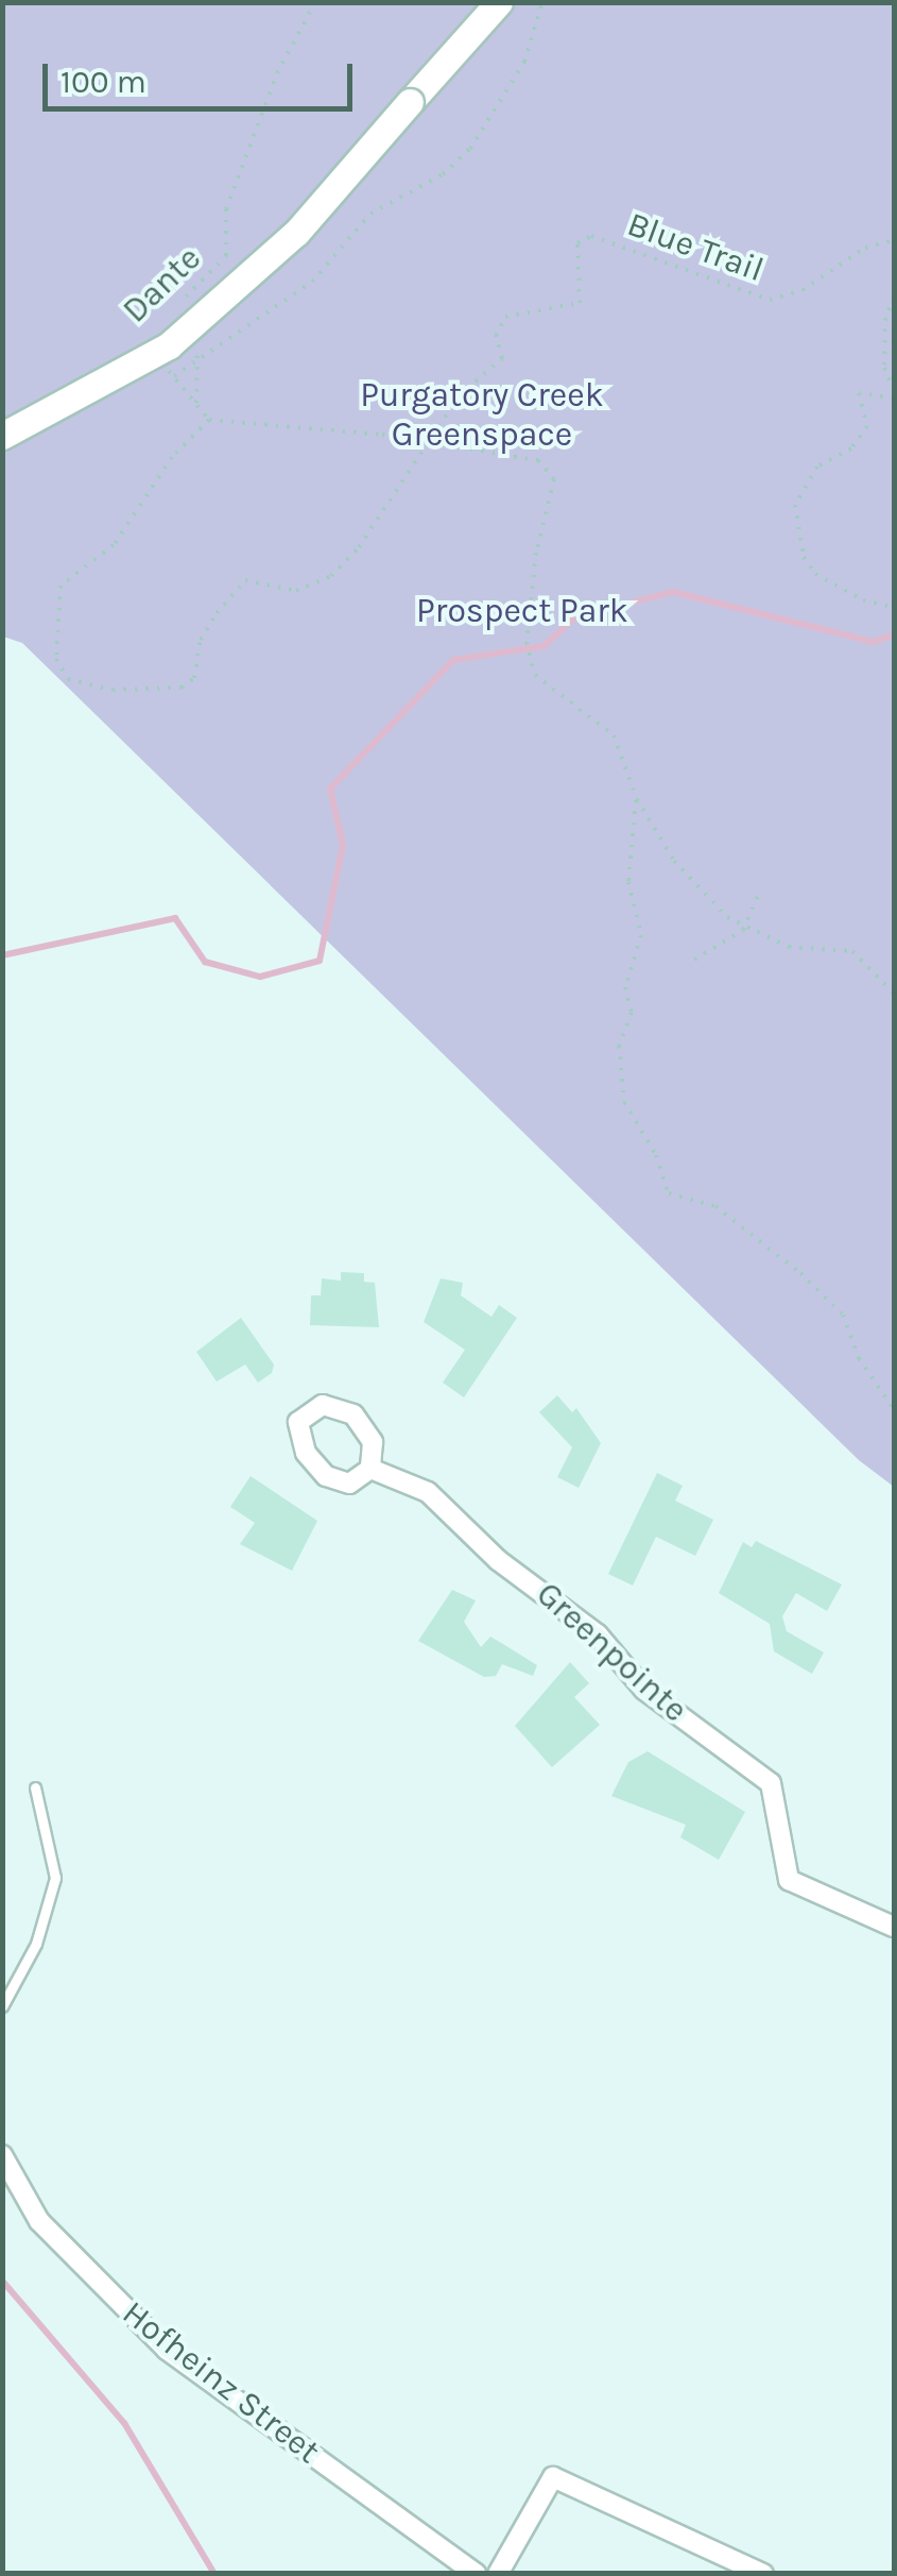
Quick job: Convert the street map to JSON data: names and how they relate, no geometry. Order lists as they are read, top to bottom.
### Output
{
  "streets": {
    "street": ["Greenpointe", "Hofheinz Street"],
    "path": ["Blue Trail", "Dante"]
  },
  "parks": ["Purgatory Creek Greenspace", "Prospect Park"],
  "scale_bar": "100 m"
}
